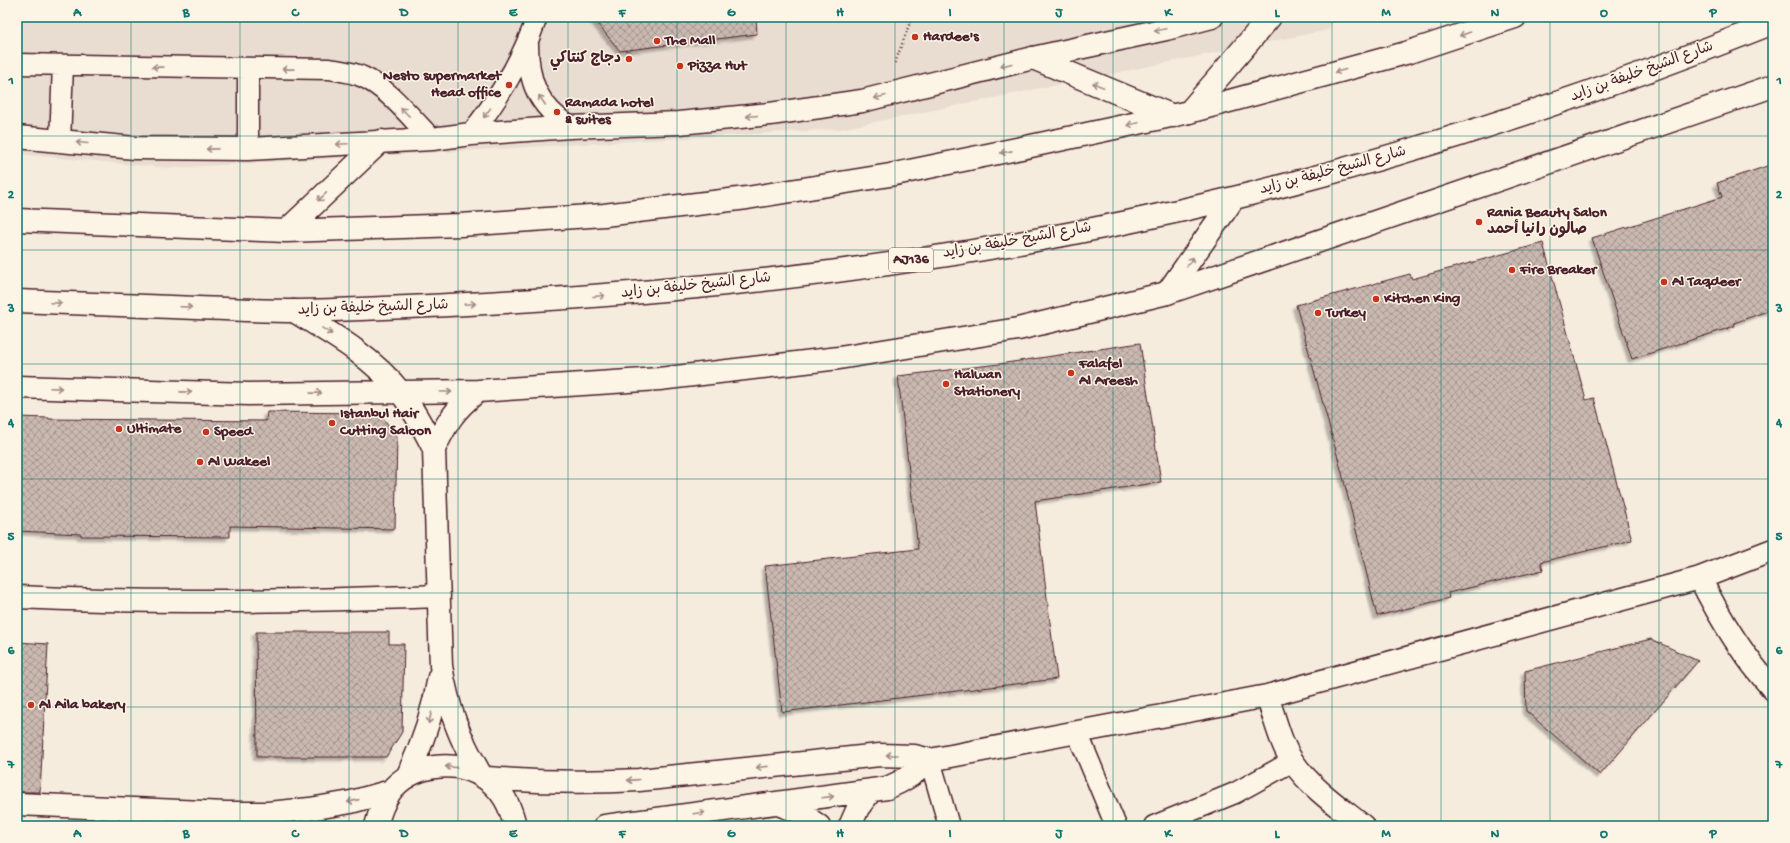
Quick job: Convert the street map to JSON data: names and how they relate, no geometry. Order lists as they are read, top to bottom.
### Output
{
  "streets": {
    "street": ["شارع الشيخ خليفة بن زايد", "AJ136"]
  },
  "places": [
    "Hardee's",
    "The Mall",
    "دجاج كنتاكي",
    "Pizza Hut",
    "Nesto supermarket Head office",
    "Ramada hotel & suites",
    "Rania Beauty Salon صالون رانيا أحمد",
    "Fire Breaker",
    "Al Taqdeer",
    "Kitchen King",
    "Turkey",
    "Falafel Al Areesh",
    "Halwan Stationery",
    "Istanbul Hair Cutting Saloon",
    "Ultimate",
    "Speed",
    "Al Wakeel",
    "Al Aila bakery"
  ],
  "grid": {
    "columns": [
      "A",
      "B",
      "C",
      "D",
      "E",
      "F",
      "G",
      "H",
      "I",
      "J",
      "K",
      "L",
      "M",
      "N",
      "O",
      "P"
    ],
    "rows": [
      "1",
      "2",
      "3",
      "4",
      "5",
      "6",
      "7"
    ]
  }
}
